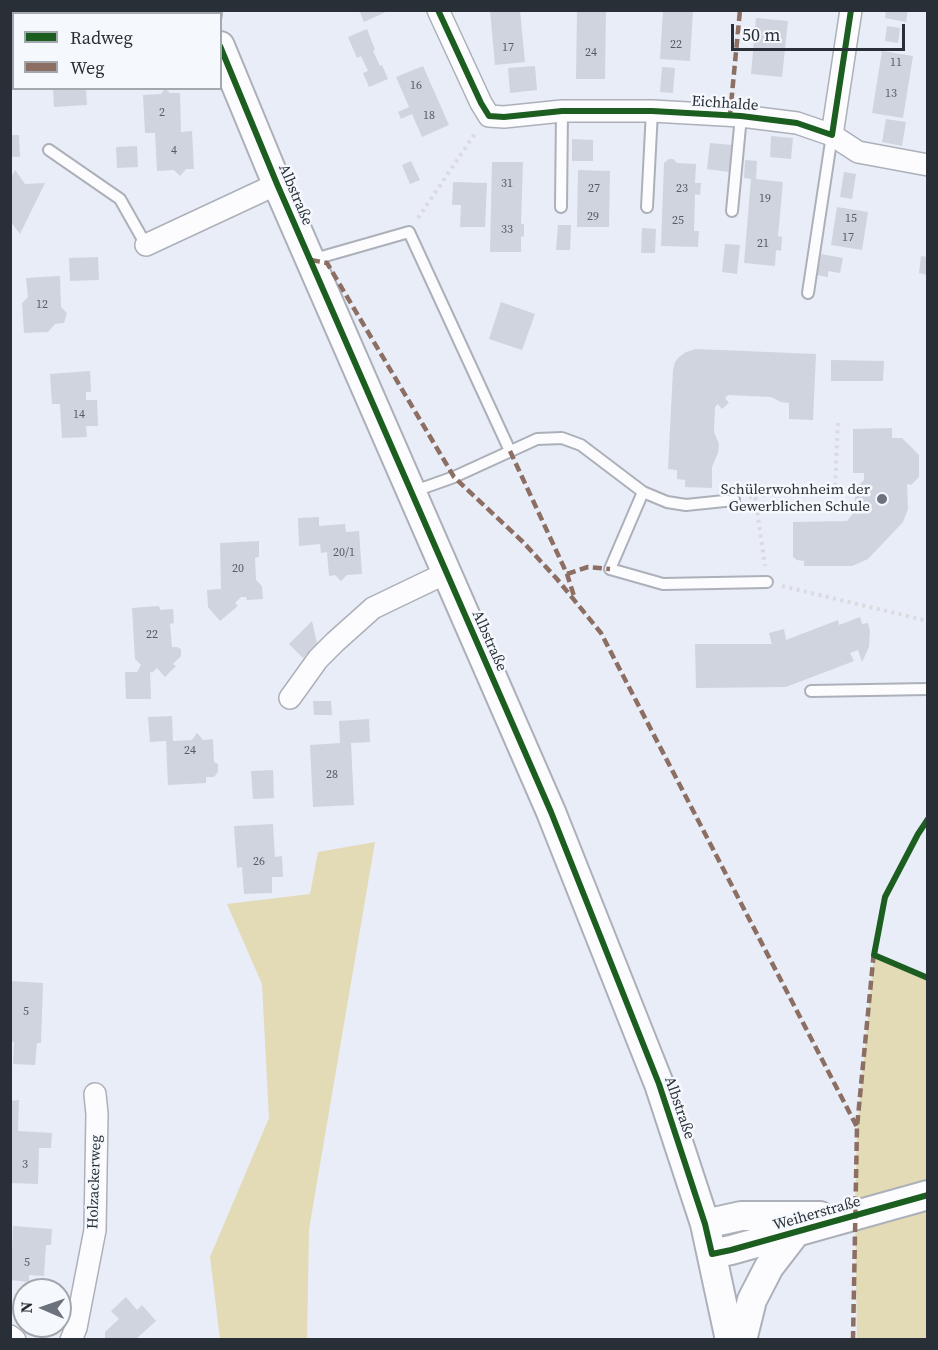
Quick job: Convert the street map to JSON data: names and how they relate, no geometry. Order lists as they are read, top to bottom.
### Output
{
  "streets": {
    "street": [
      "Eichhalde",
      "Albstraße",
      "Holzackerweg",
      "Weiherstraße"
    ]
  },
  "crossings": [
    ["Albstraße", "Weiherstraße"]
  ],
  "places": ["Schülerwohnheim der Gewerblichen Schule"],
  "house_numbers": [
    "22",
    "17",
    "24",
    "11",
    "16",
    "13",
    "2",
    "18",
    "4",
    "31",
    "27",
    "23",
    "19",
    "29",
    "15",
    "25",
    "33",
    "17",
    "21",
    "12",
    "14",
    "20/1",
    "20",
    "22",
    "24",
    "28",
    "26",
    "5",
    "3",
    "5"
  ],
  "legend": ["Radweg", "Weg"],
  "scale_bar": "50 m",
  "north": "left"
}
